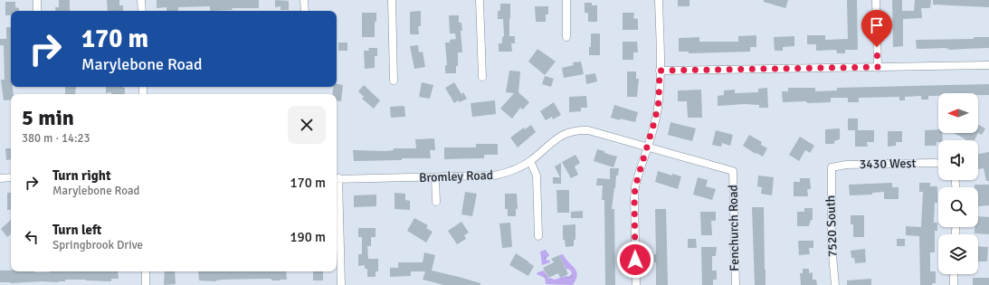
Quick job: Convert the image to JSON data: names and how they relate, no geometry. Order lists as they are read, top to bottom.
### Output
{
  "streets": {
    "street": [
      "3430 West",
      "Bromley Road",
      "7520 South",
      "Fenchurch Road"
    ]
  },
  "crossings": [
    ["3430 West", "7520 South"],
    ["Bromley Road", "Fenchurch Road"]
  ],
  "north": "left",
  "page": {
    "turn": ["170 m", "Marylebone Road"],
    "heading": ["5 min", "380 m · 14:23"],
    "list": [
      {
        "name": "Turn right",
        "note": "Marylebone Road",
        "value": "170 m"
      },
      {
        "name": "Turn left",
        "note": "Springbrook Drive",
        "value": "190 m"
      }
    ]
  }
}
